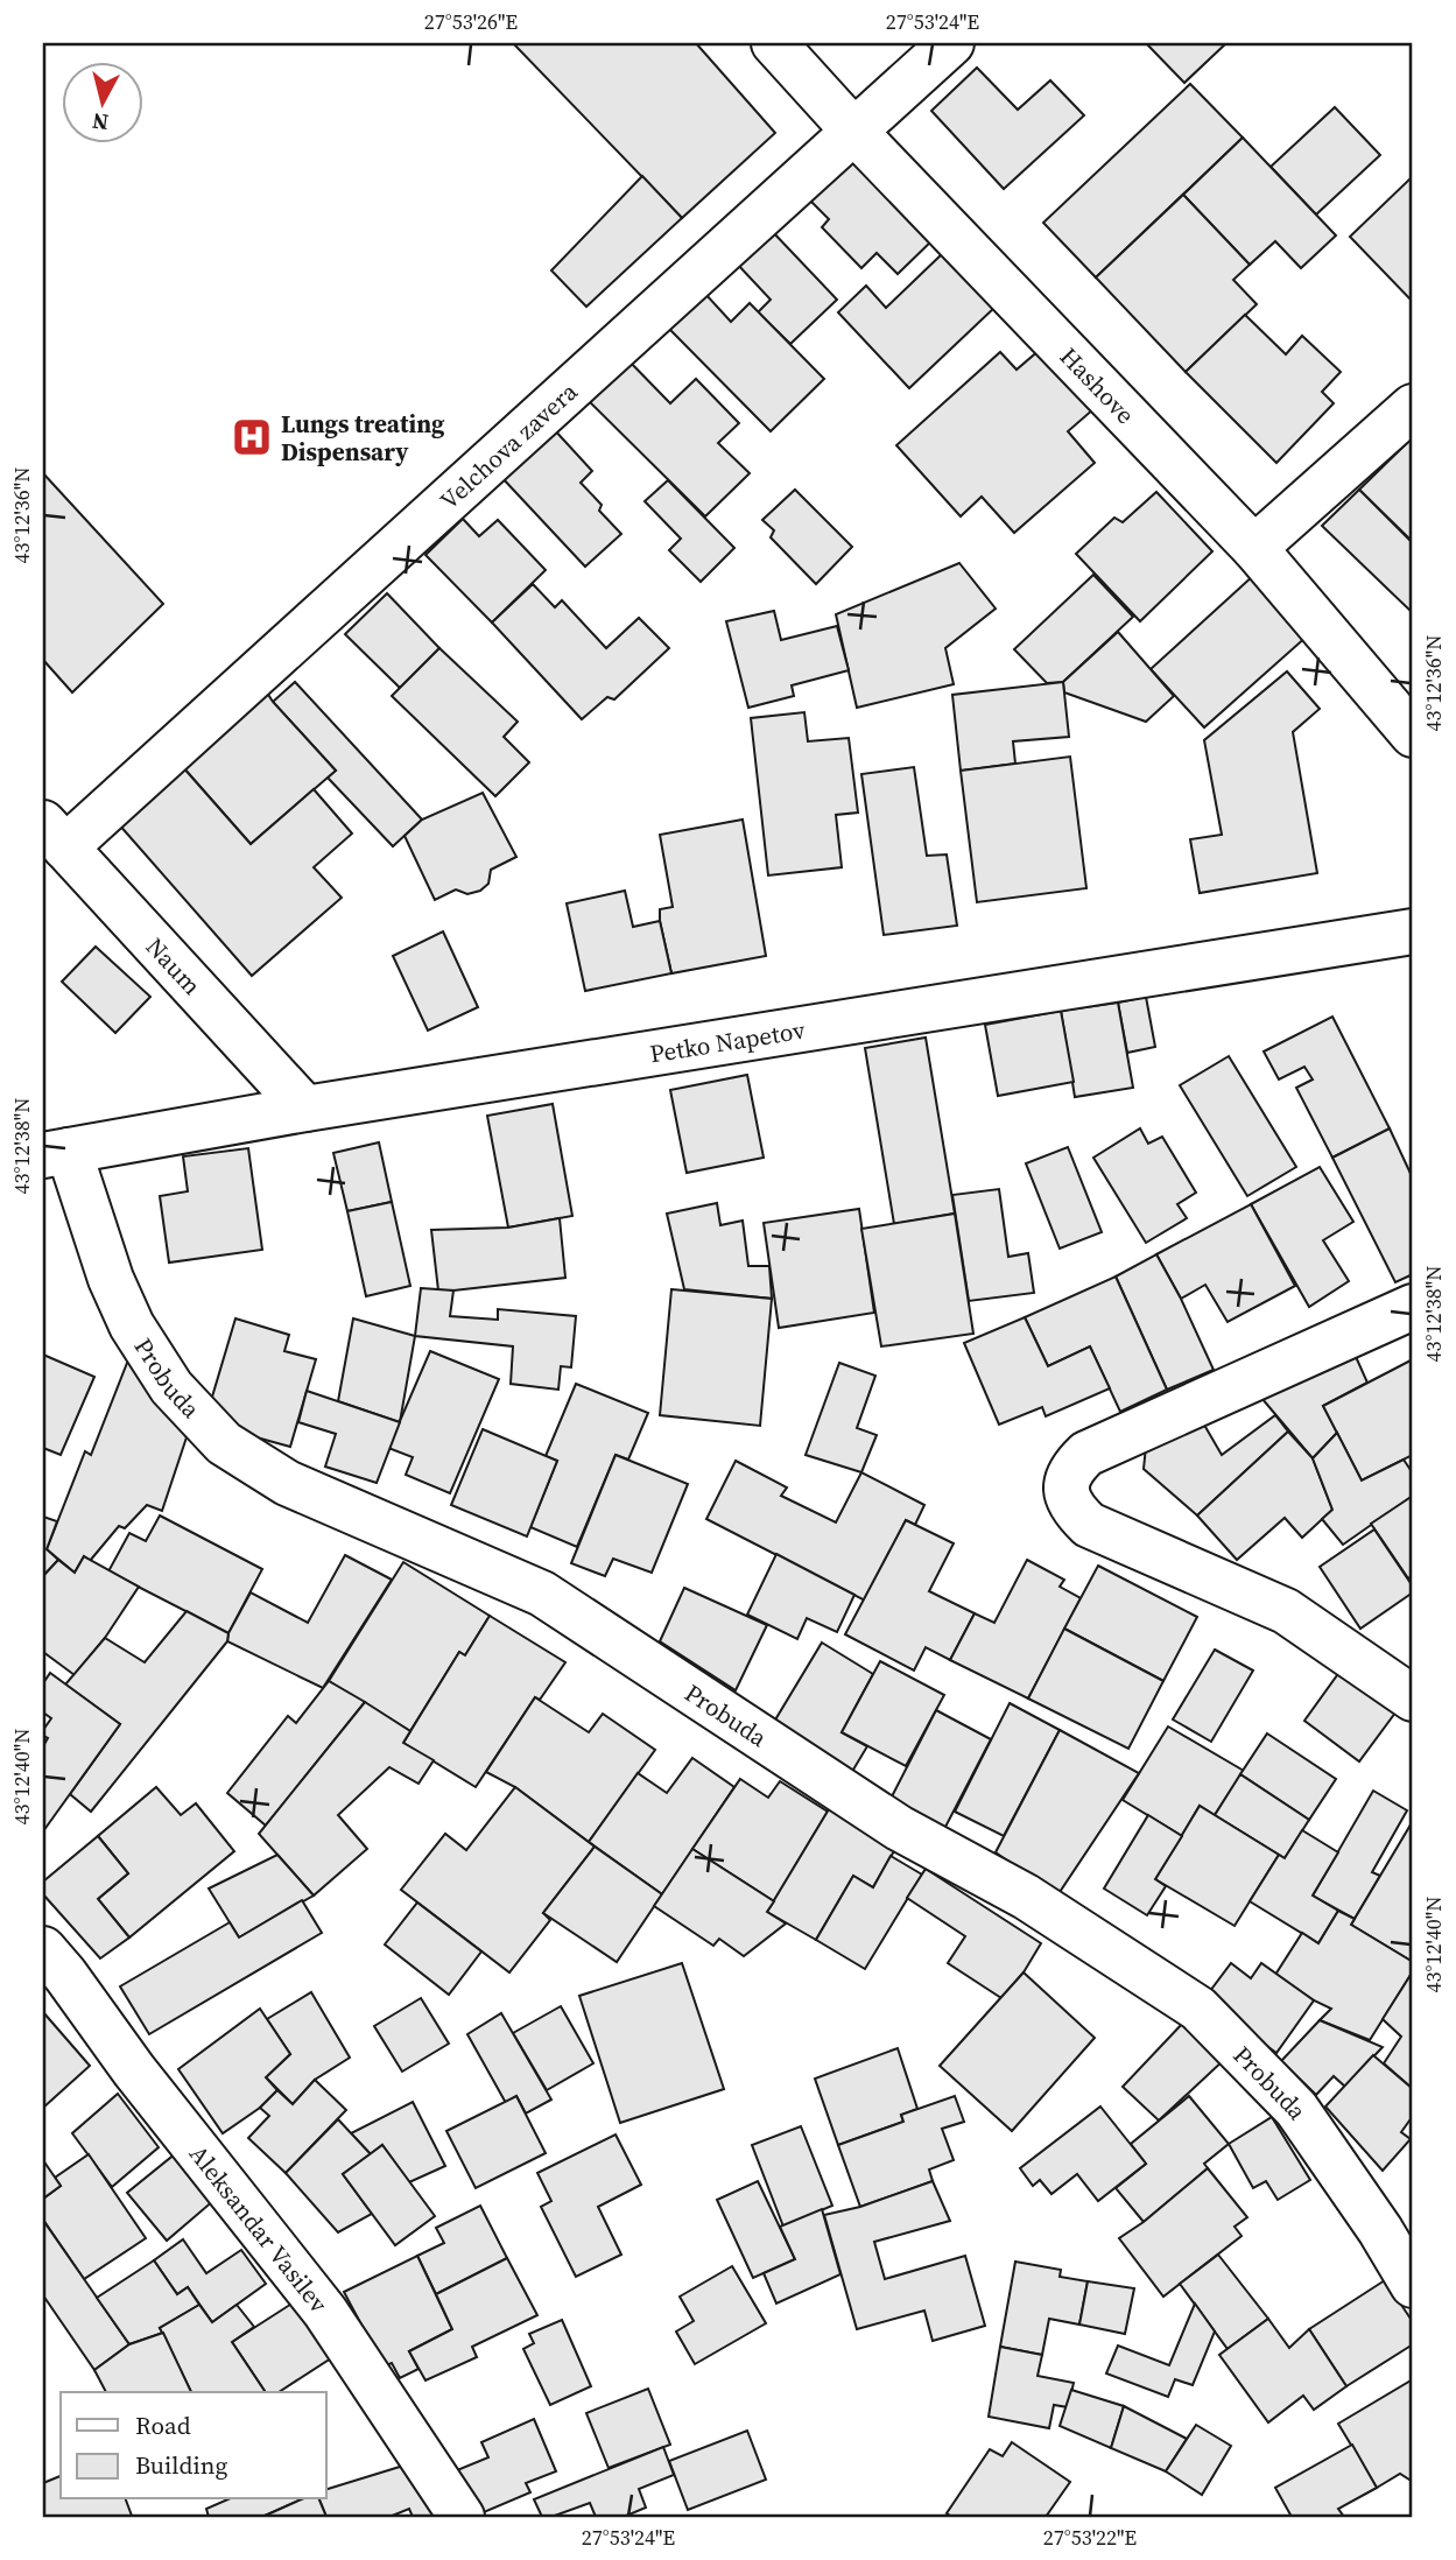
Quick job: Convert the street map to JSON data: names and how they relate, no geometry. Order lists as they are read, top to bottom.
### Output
{
  "streets": {
    "street": [
      "Hashove",
      "Velchova zavera",
      "Naum",
      "Petko Napetov",
      "Probuda",
      "Aleksandar Vasilev"
    ]
  },
  "crossings": [
    ["Hashove", "Velchova zavera"],
    ["Velchova zavera", "Naum"],
    ["Naum", "Petko Napetov"],
    ["Petko Napetov", "Probuda"]
  ],
  "places": {
    "hospital": ["Lungs treating Dispensary"]
  },
  "legend": ["Road", "Building"],
  "north": "bottom",
  "coordinates": [
    "27°53'26\"E",
    "27°53'24\"E",
    "43°12'36\"N",
    "43°12'38\"N",
    "43°12'40\"N",
    "27°53'22\"E"
  ]
}
